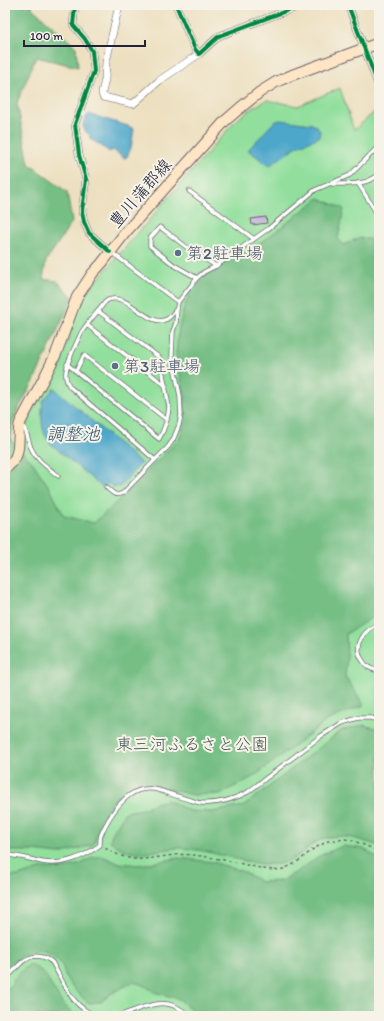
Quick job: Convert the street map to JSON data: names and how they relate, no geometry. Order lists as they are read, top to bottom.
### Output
{
  "streets": {
    "main road": ["豊川蒲郡線"]
  },
  "water": ["調整池"],
  "parks": ["東三河ふるさと公園"],
  "places": ["第2駐車場", "第3駐車場"],
  "scale_bar": "100 m"
}
